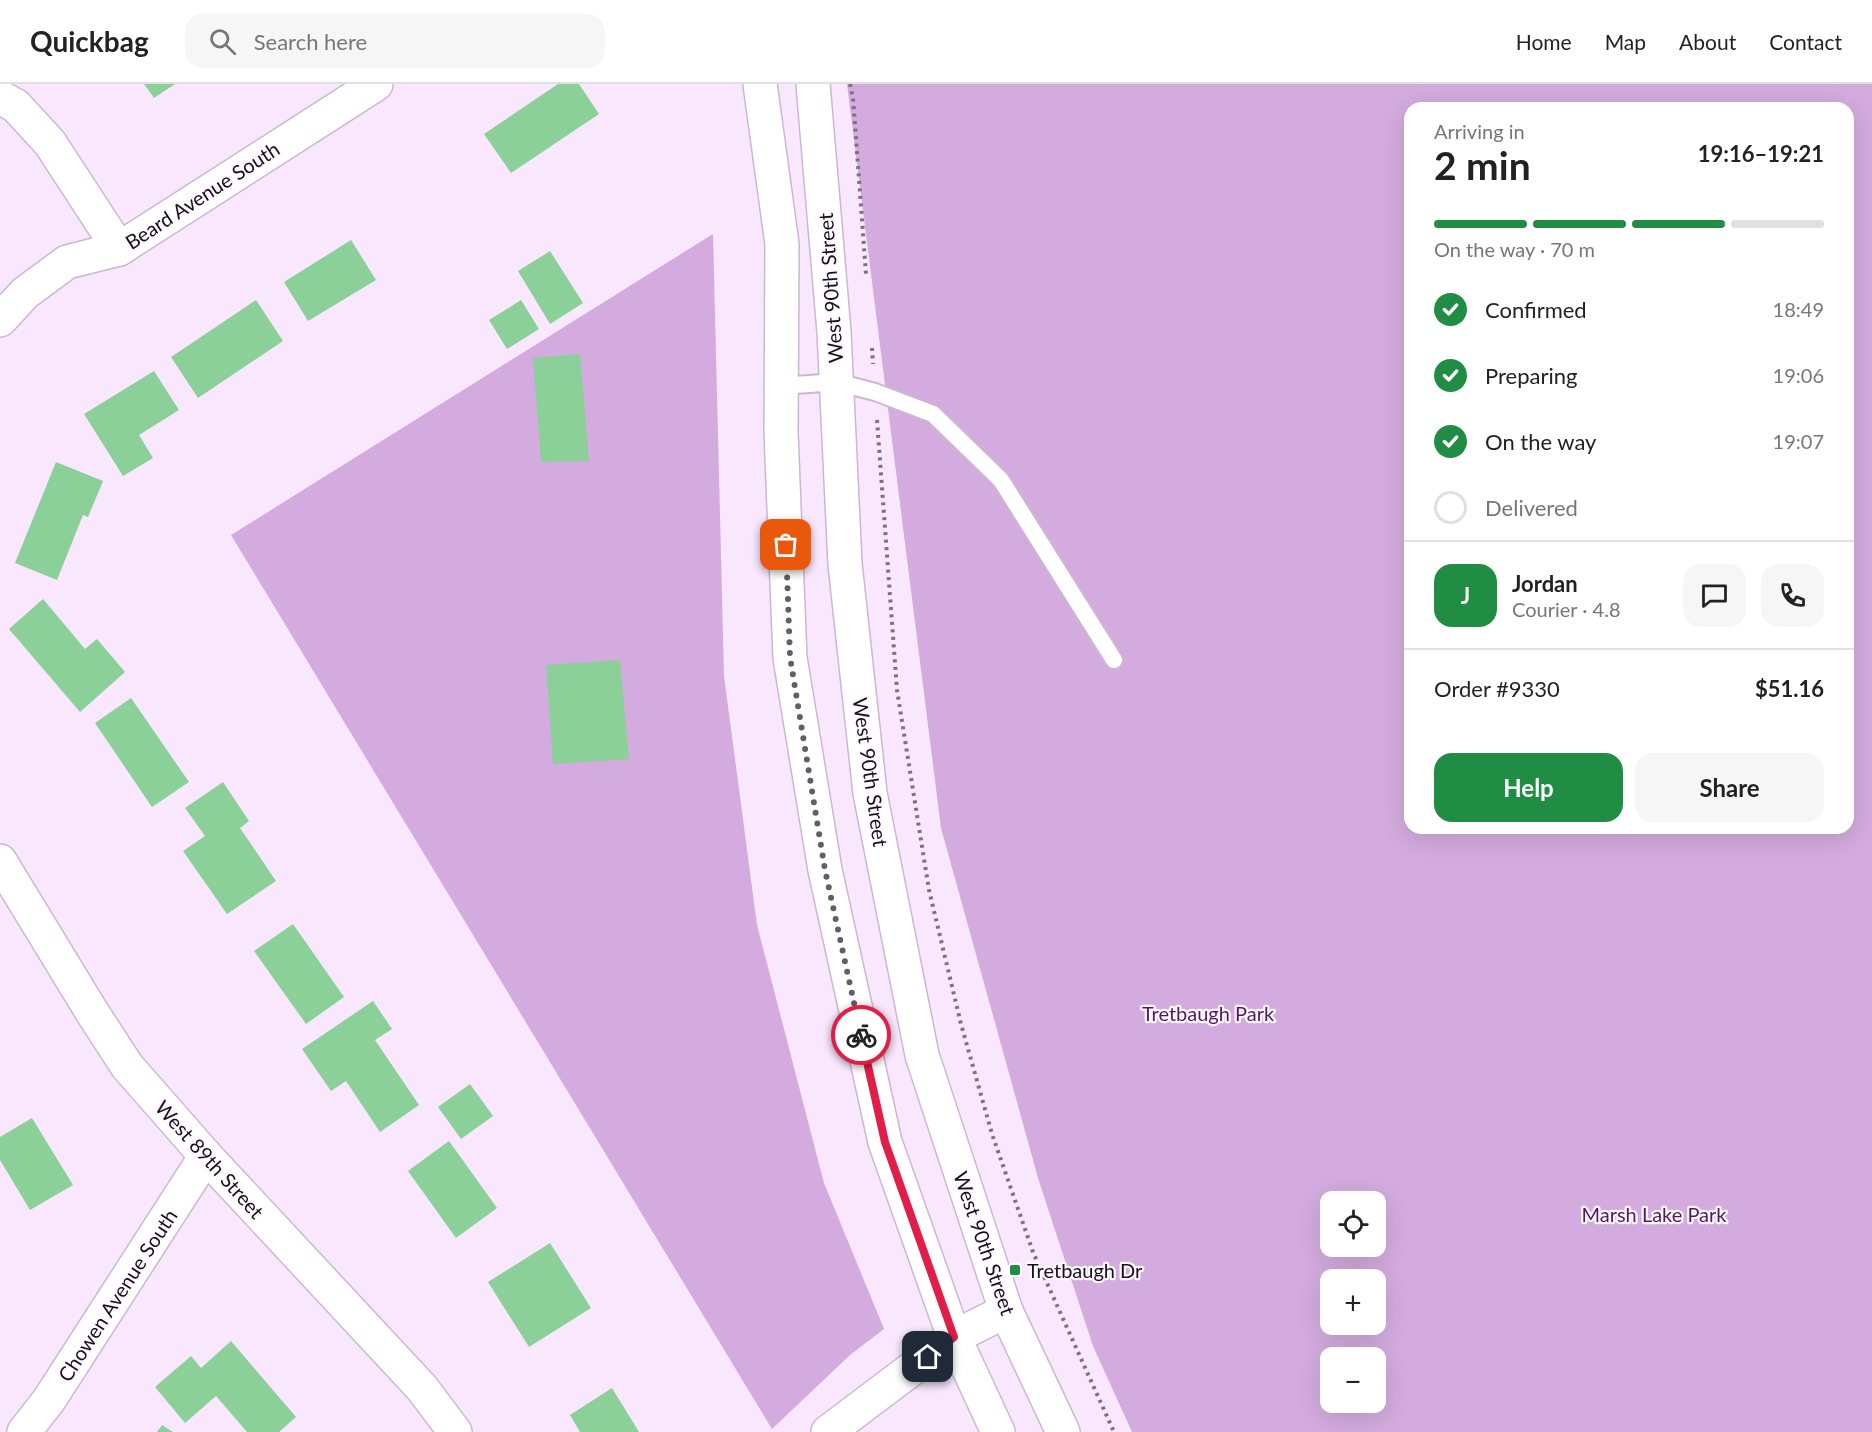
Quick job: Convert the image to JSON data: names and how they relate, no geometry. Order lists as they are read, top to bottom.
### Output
{
  "streets": {
    "street": [
      "Beard Avenue South",
      "West 90th Street",
      "West 89th Street",
      "Chowen Avenue South"
    ]
  },
  "crossings": [
    ["West 89th Street", "Chowen Avenue South"]
  ],
  "parks": ["Tretbaugh Park", "Marsh Lake Park"],
  "places": {
    "transit": ["Tretbaugh Dr"]
  },
  "page": {
    "header": "Quickbag",
    "search": "Search here",
    "nav": [
      "Home",
      "Map",
      "About",
      "Contact"
    ],
    "heading": ["2 min", "Arriving in", "19:16–19:21"],
    "panel": [
      "Jordan",
      "Courier · 4.8",
      "Order #9330",
      "$51.16"
    ],
    "bar": "On the way · 70 m",
    "list": [
      ["Confirmed", "18:49"],
      ["Preparing", "19:06"],
      ["On the way", "19:07"],
      "Delivered"
    ],
    "round": "J",
    "buttons": ["Help", "Share"],
    "map_buttons": ["+", "−"]
  }
}
